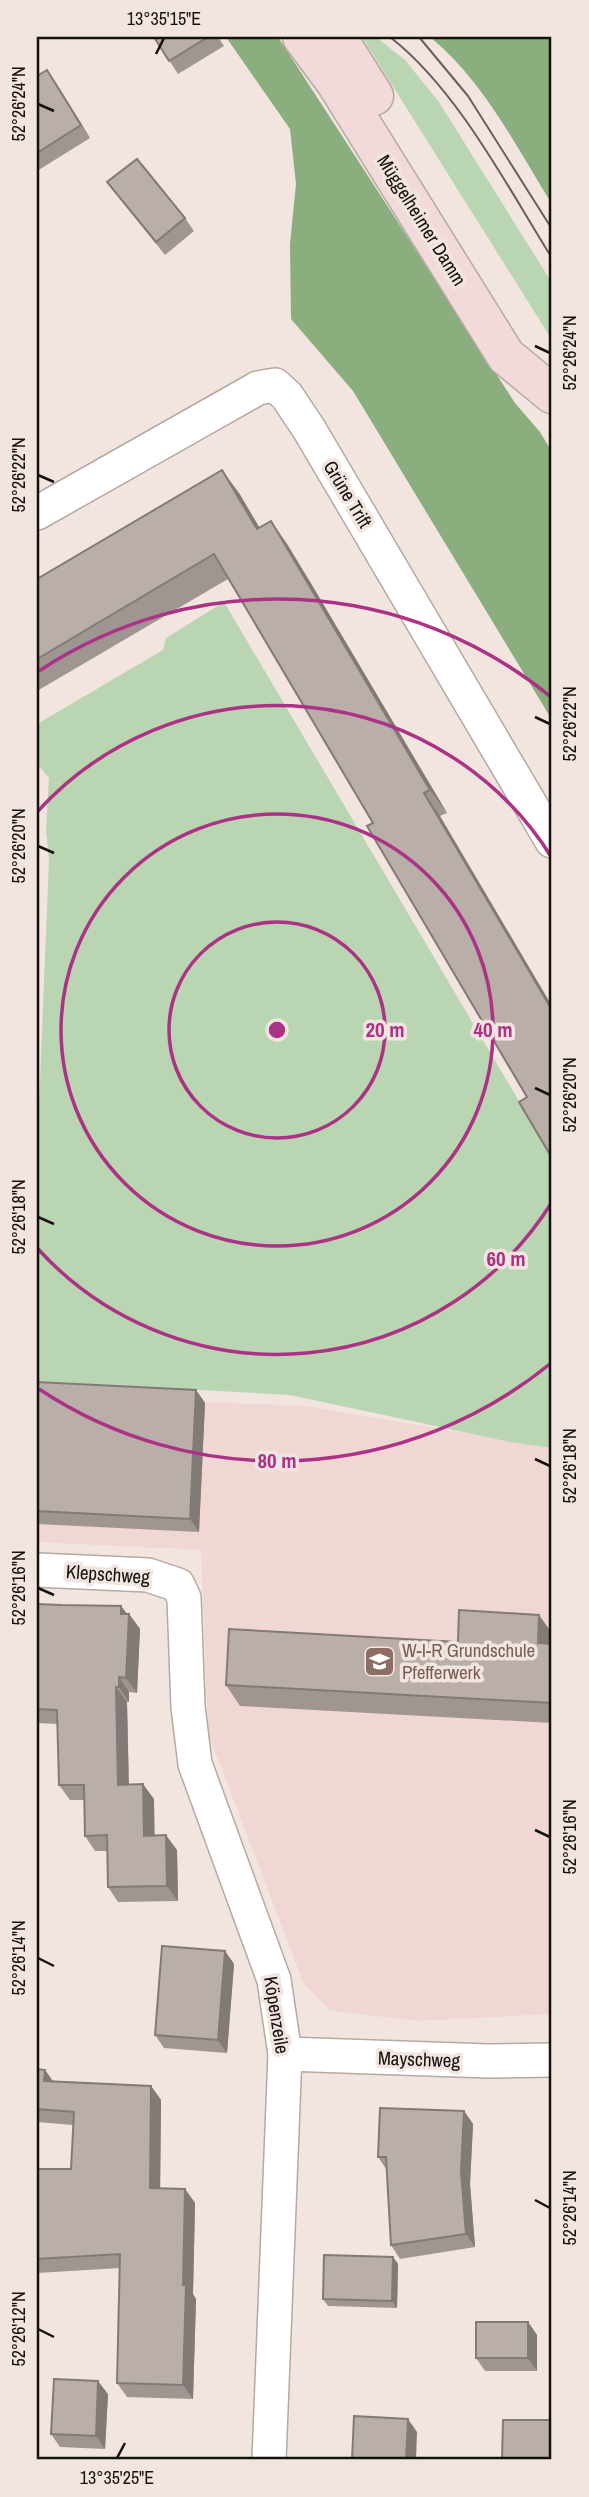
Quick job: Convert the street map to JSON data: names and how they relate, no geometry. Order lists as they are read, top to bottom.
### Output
{
  "streets": {
    "main road": ["Müggelheimer Damm"],
    "street": [
      "Grüne Trift",
      "Klepschweg",
      "Köpenzeile",
      "Mayschweg"
    ]
  },
  "crossings": [
    ["Klepschweg", "Köpenzeile"],
    ["Köpenzeile", "Mayschweg"]
  ],
  "places": {
    "school or university": ["W-I-R Grundschule Pfefferwerk"]
  },
  "coordinates": [
    "13°35'15\"E",
    "52°26'24\"N",
    "52°26'22\"N",
    "52°26'20\"N",
    "52°26'18\"N",
    "52°26'16\"N",
    "52°26'14\"N",
    "52°26'12\"N",
    "13°35'25\"E"
  ],
  "rings": [
    "20 m",
    "40 m",
    "60 m",
    "80 m"
  ]
}
